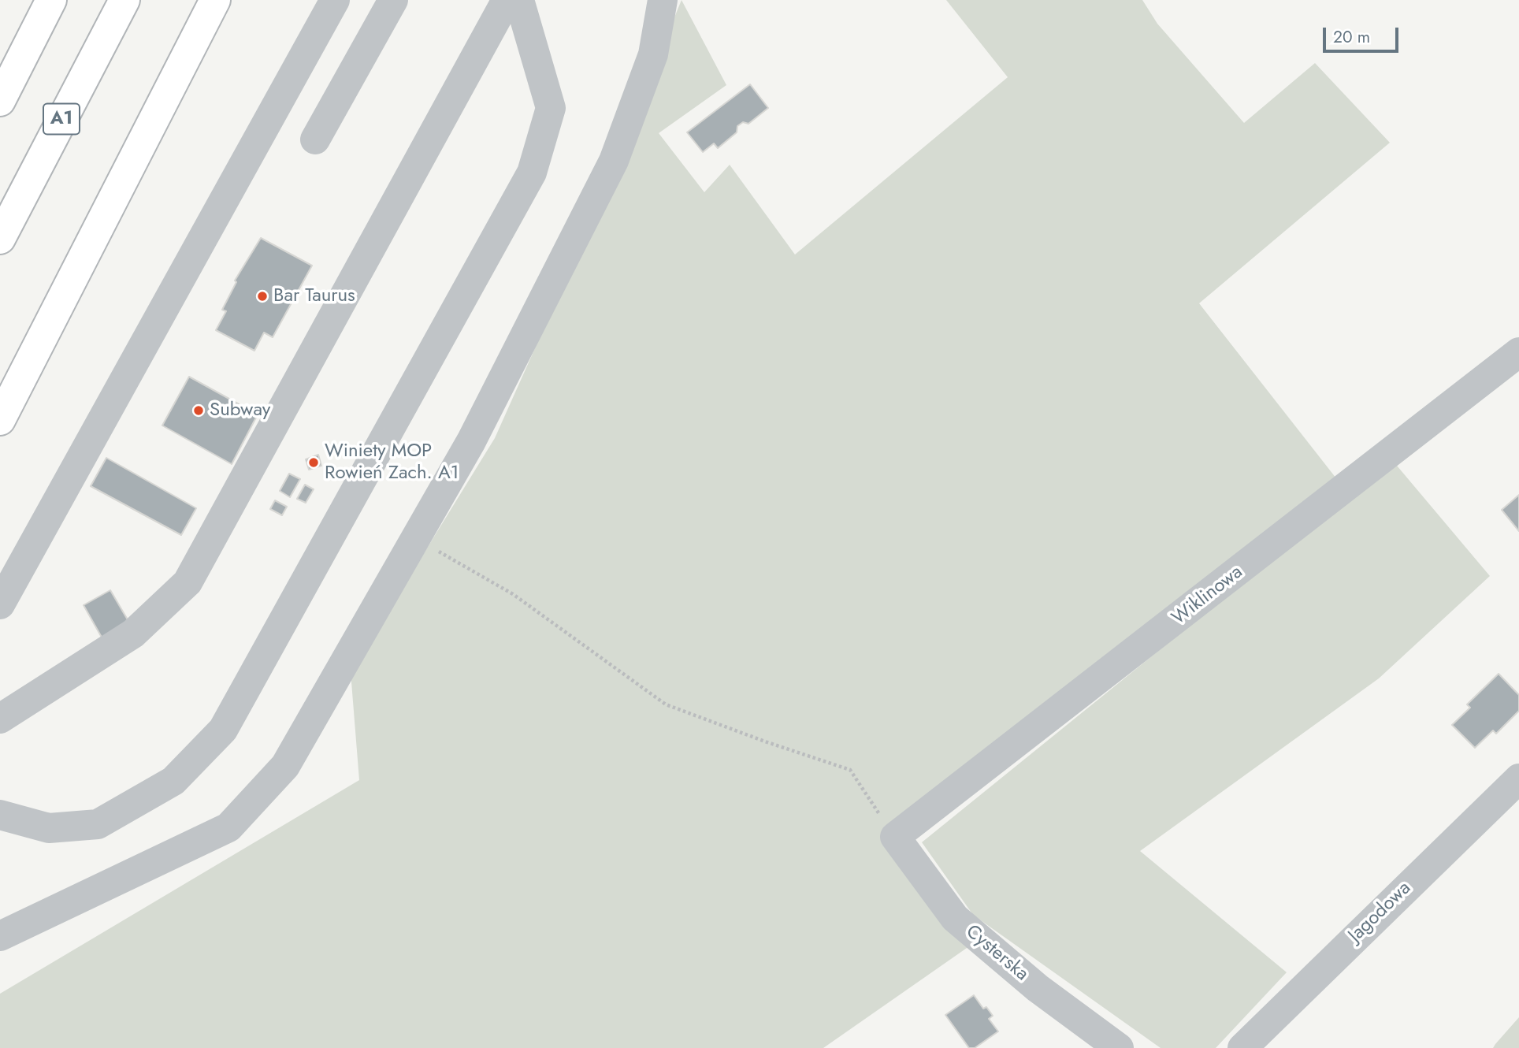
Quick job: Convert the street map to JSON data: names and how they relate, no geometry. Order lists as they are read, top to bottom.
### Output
{
  "streets": {
    "highway": ["A1"],
    "street": ["Wiklinowa", "Jagodowa", "Cysterska"]
  },
  "crossings": [
    ["Wiklinowa", "Cysterska"]
  ],
  "places": ["Bar Taurus", "Subway", "Winiety MOP Rowień Zach. A1"],
  "scale_bar": "20 m"
}
